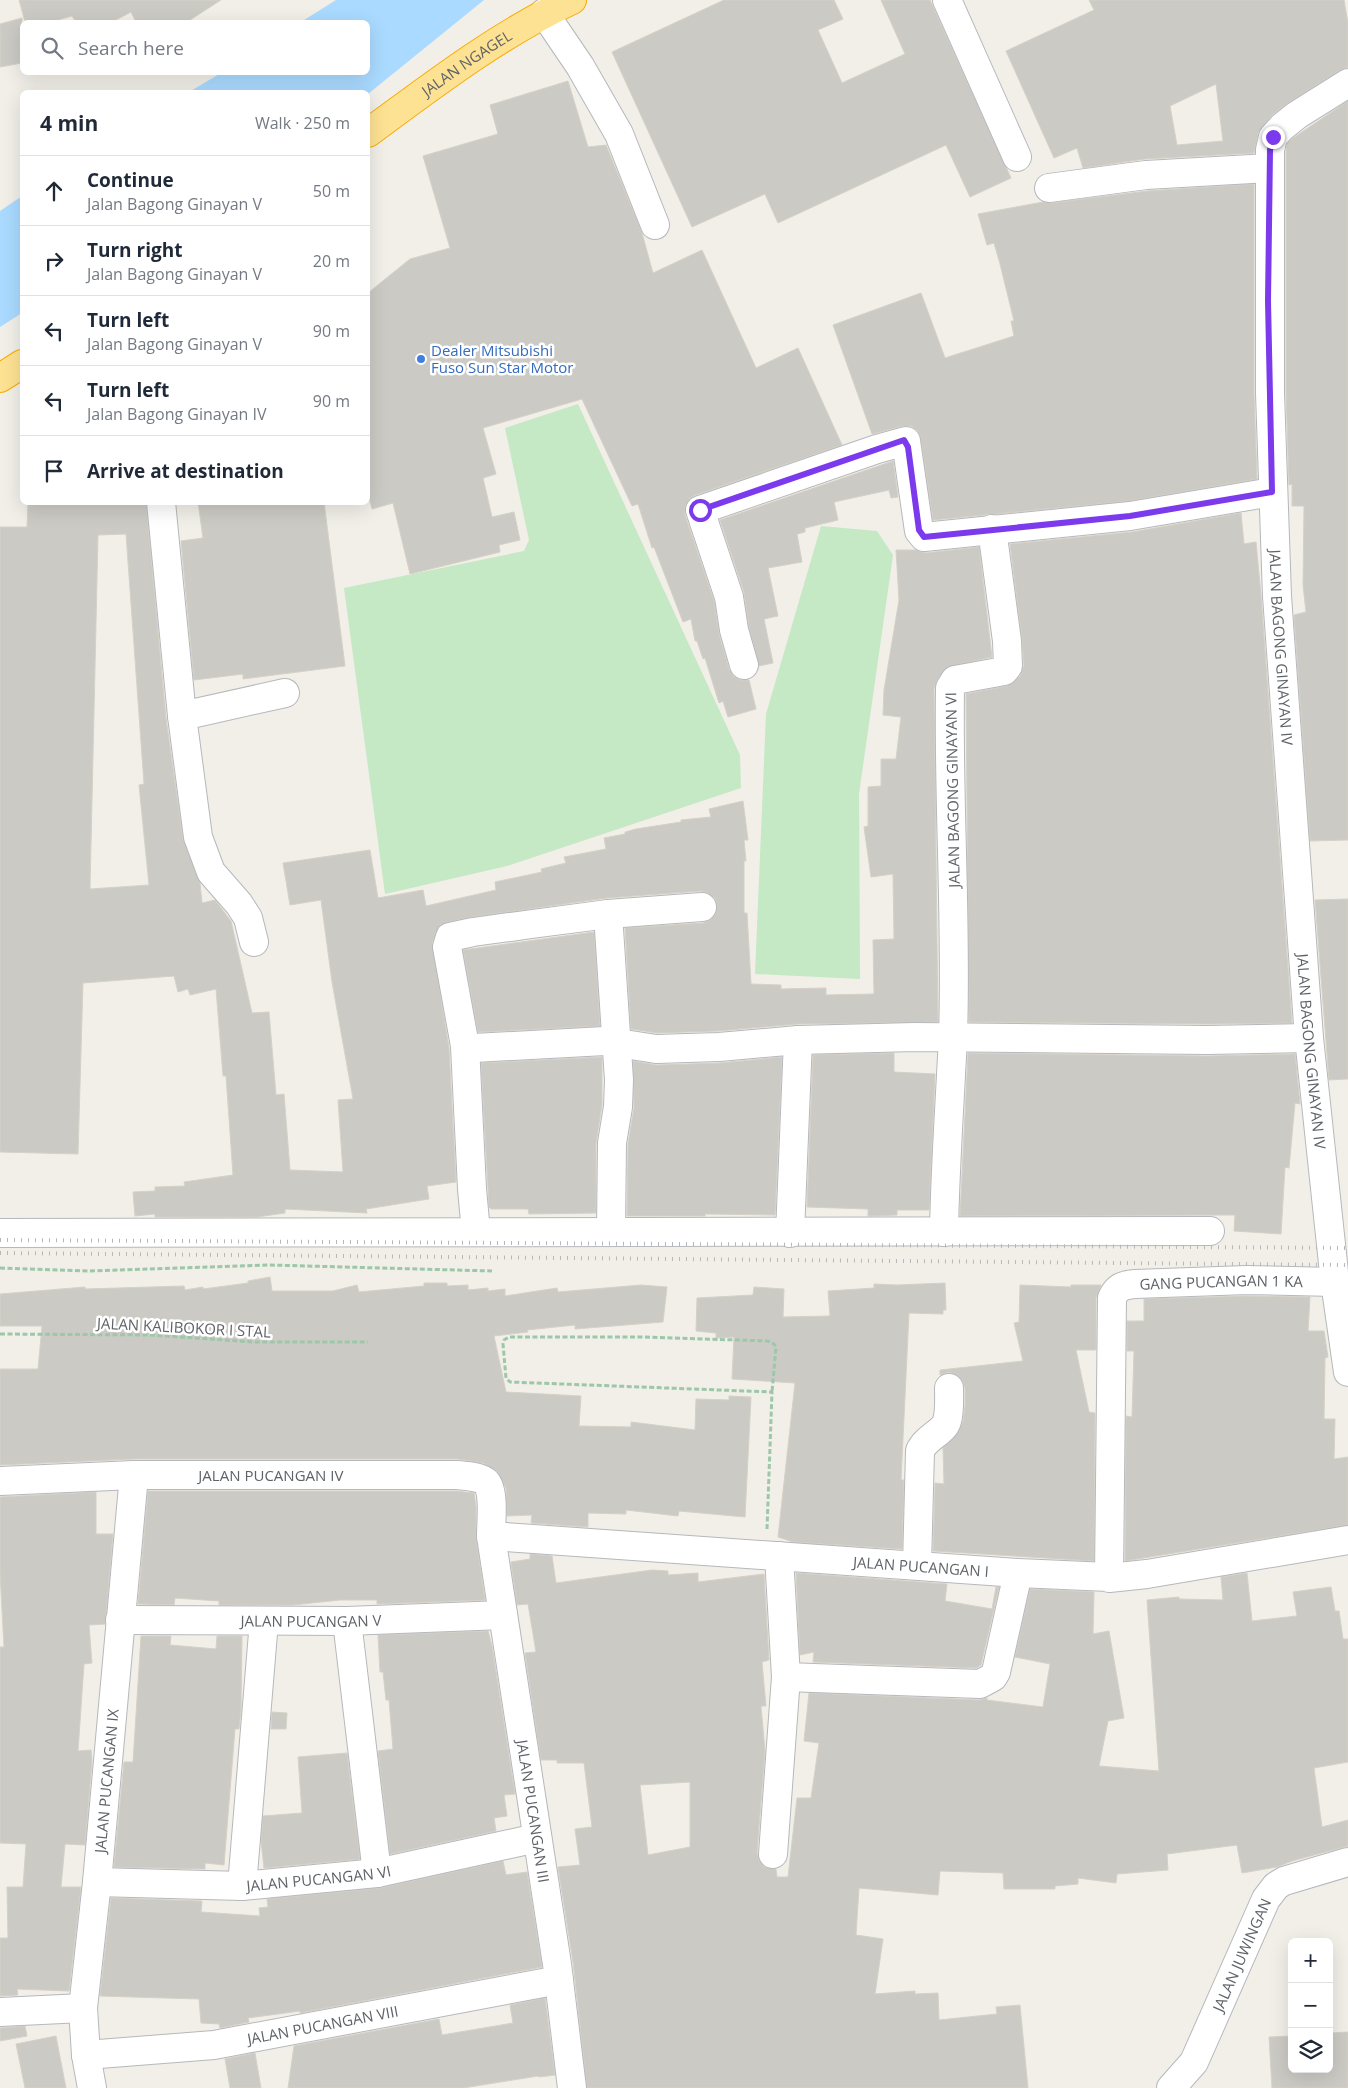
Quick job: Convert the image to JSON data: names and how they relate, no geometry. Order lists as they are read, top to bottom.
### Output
{
  "streets": {
    "highway": ["JALAN NGAGEL"],
    "street": [
      "JALAN BAGONG GINAYAN IV",
      "JALAN BAGONG GINAYAN VI",
      "GANG PUCANGAN 1 KA",
      "JALAN PUCANGAN IV",
      "JALAN PUCANGAN I",
      "JALAN PUCANGAN V",
      "JALAN PUCANGAN IX",
      "JALAN PUCANGAN III",
      "JALAN PUCANGAN VI",
      "JALAN JUWINGAN",
      "JALAN PUCANGAN VIII"
    ],
    "path": ["JALAN KALIBOKOR I STAL"]
  },
  "crossings": [
    ["JALAN BAGONG GINAYAN IV", "GANG PUCANGAN 1 KA"],
    ["GANG PUCANGAN 1 KA", "JALAN PUCANGAN I"],
    ["JALAN PUCANGAN IV", "JALAN PUCANGAN I"],
    ["JALAN PUCANGAN IV", "JALAN PUCANGAN IX"],
    ["JALAN PUCANGAN IV", "JALAN PUCANGAN III"],
    ["JALAN PUCANGAN I", "JALAN PUCANGAN III"],
    ["JALAN PUCANGAN V", "JALAN PUCANGAN IX"],
    ["JALAN PUCANGAN V", "JALAN PUCANGAN III"],
    ["JALAN PUCANGAN IX", "JALAN PUCANGAN VI"],
    ["JALAN PUCANGAN IX", "JALAN PUCANGAN VIII"],
    ["JALAN PUCANGAN III", "JALAN PUCANGAN VI"],
    ["JALAN PUCANGAN III", "JALAN PUCANGAN VIII"]
  ],
  "places": ["Dealer Mitsubishi Fuso Sun Star Motor"],
  "page": {
    "search": "Search here",
    "heading": ["4 min", "Walk · 250 m"],
    "list": [
      ["Continue", "Jalan Bagong Ginayan V", "50 m"],
      ["Turn right", "Jalan Bagong Ginayan V", "20 m"],
      ["Turn left", "Jalan Bagong Ginayan V", "90 m"],
      ["Turn left", "Jalan Bagong Ginayan IV", "90 m"],
      "Arrive at destination"
    ],
    "map_buttons": ["+", "−"]
  }
}
